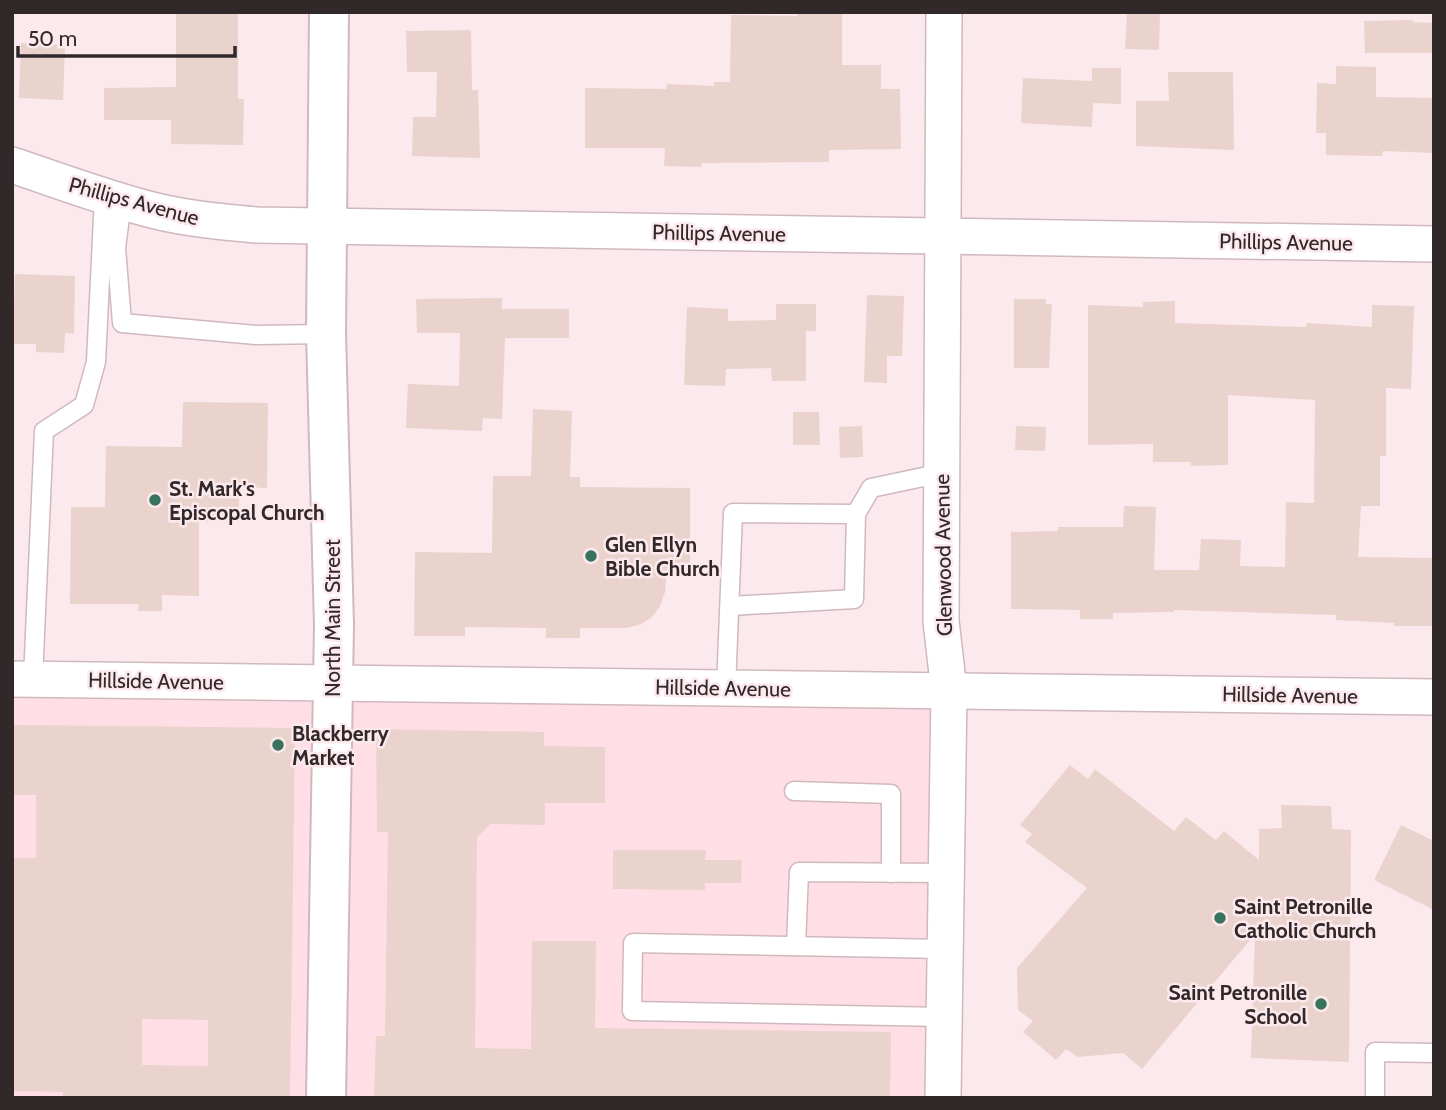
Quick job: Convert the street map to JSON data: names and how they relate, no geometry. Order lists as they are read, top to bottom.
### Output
{
  "streets": {
    "street": [
      "Phillips Avenue",
      "Glenwood Avenue",
      "North Main Street",
      "Hillside Avenue"
    ]
  },
  "crossings": [
    ["Phillips Avenue", "Glenwood Avenue"],
    ["Phillips Avenue", "North Main Street"],
    ["Glenwood Avenue", "Hillside Avenue"],
    ["North Main Street", "Hillside Avenue"]
  ],
  "places": [
    "St. Mark's Episcopal Church",
    "Glen Ellyn Bible Church",
    "Blackberry Market",
    "Saint Petronille Catholic Church",
    "Saint Petronille School"
  ],
  "scale_bar": "50 m"
}
